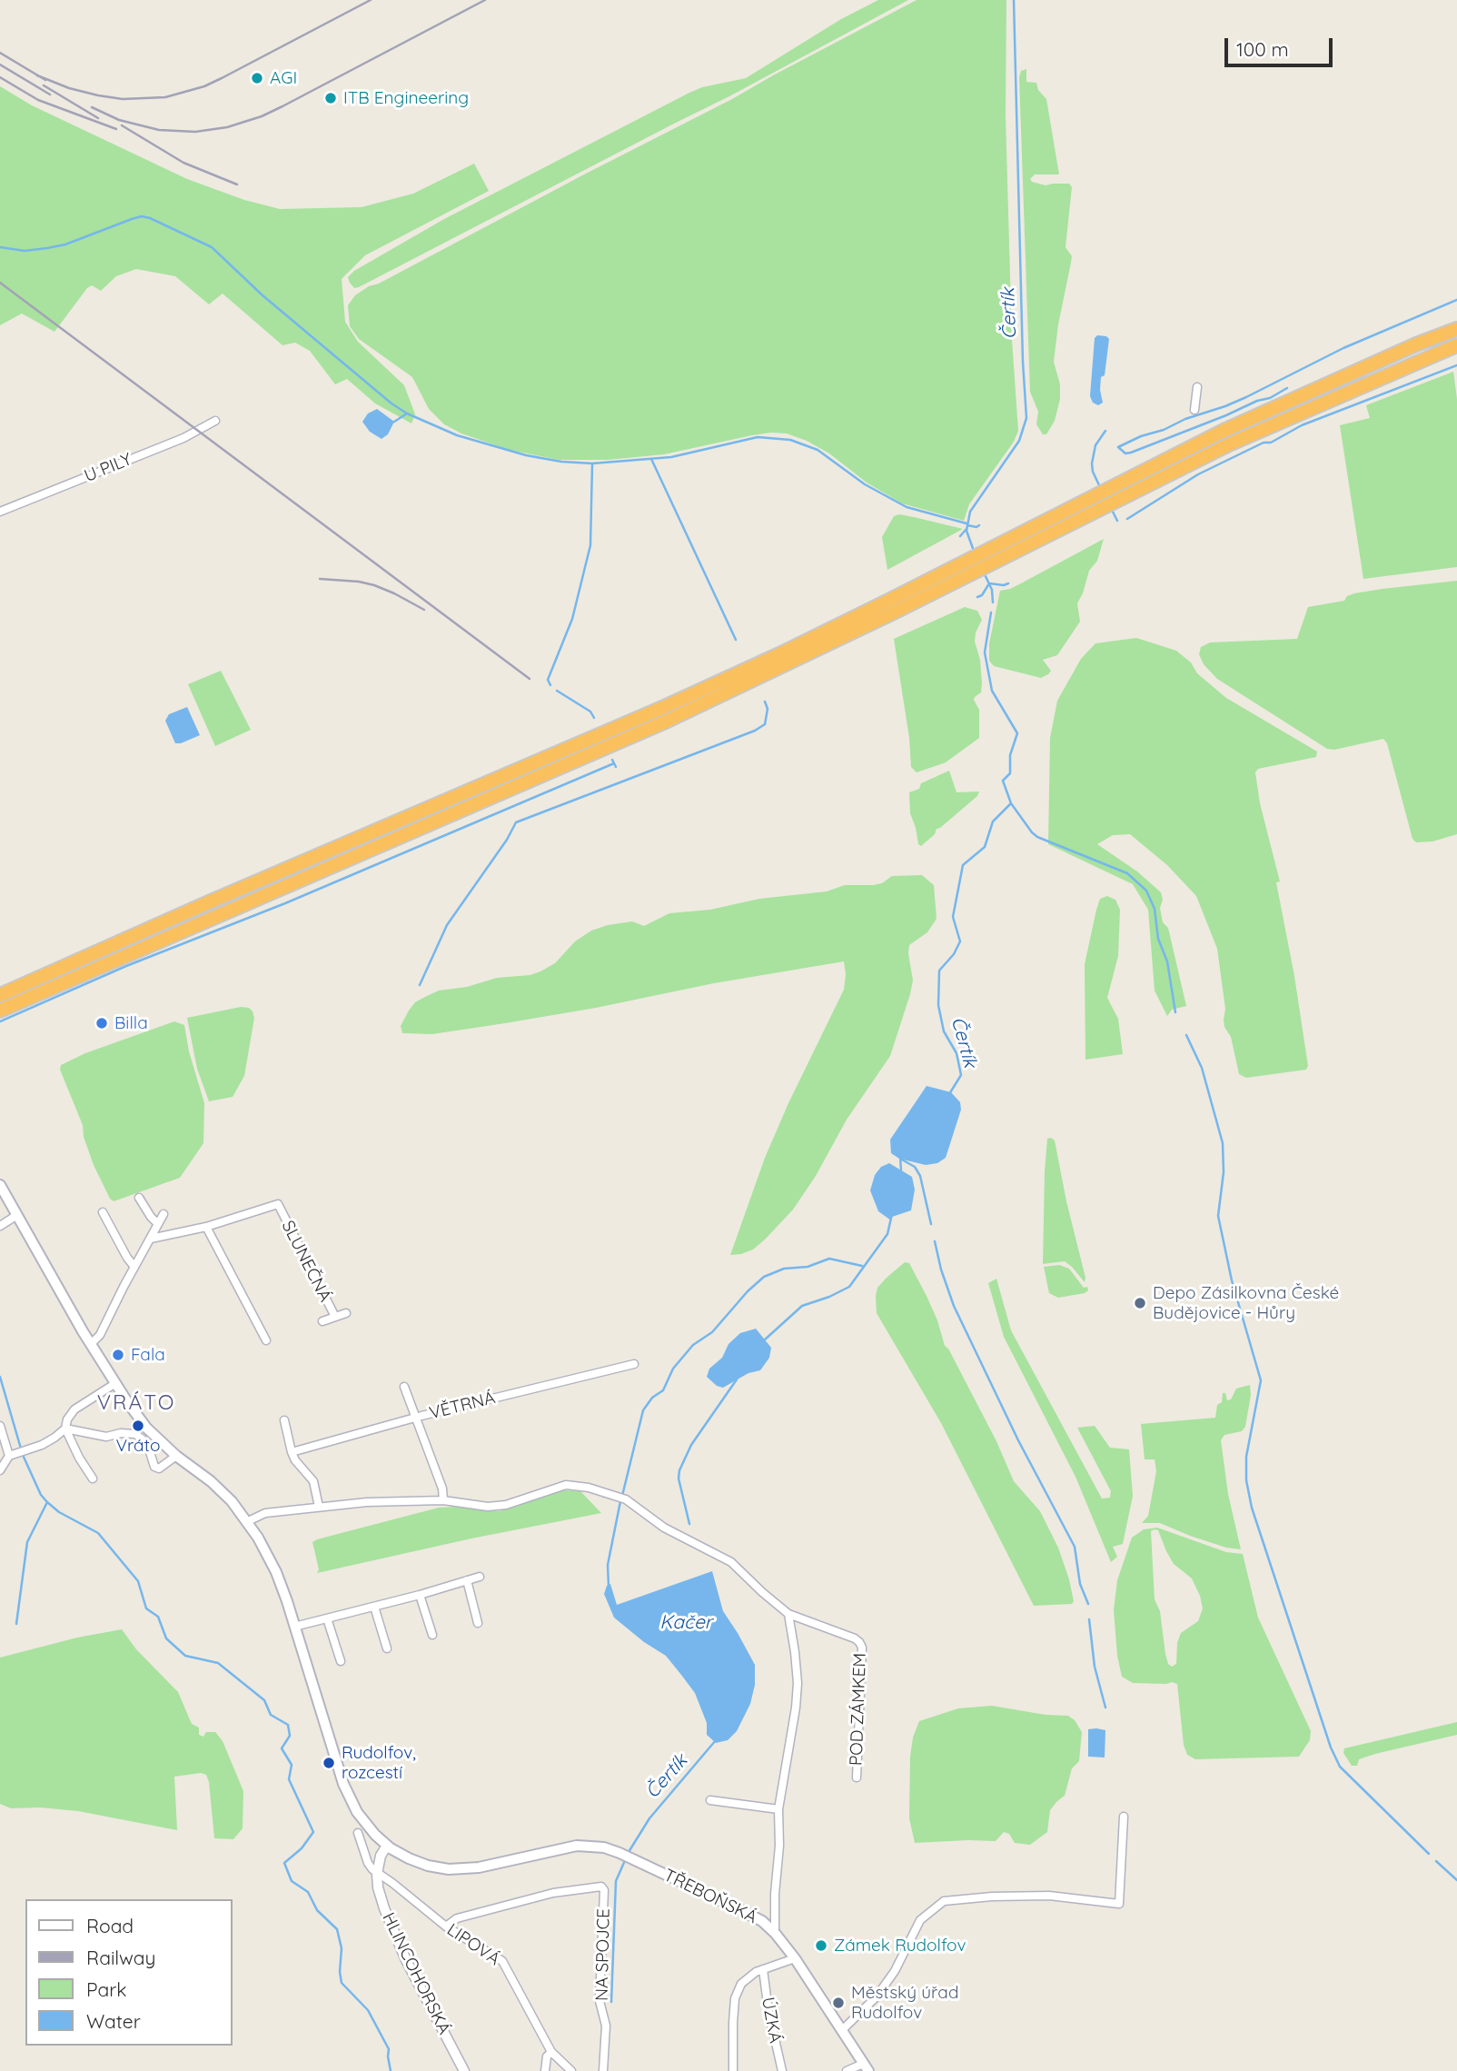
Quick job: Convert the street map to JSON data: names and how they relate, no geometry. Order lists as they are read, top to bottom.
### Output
{
  "streets": {
    "main road": ["TŘEBOŇSKÁ"],
    "street": [
      "U PILY",
      "SLUNEČNÁ",
      "VĚTRNÁ",
      "POD ZÁMKEM",
      "LIPOVÁ",
      "NA SPOJCE",
      "HLINCOHORSKÁ",
      "ÚZKÁ"
    ]
  },
  "crossings": [
    ["LIPOVÁ", "NA SPOJCE"],
    ["LIPOVÁ", "HLINCOHORSKÁ"]
  ],
  "districts": ["VRÁTO"],
  "water": ["Čertík", "Kačer"],
  "places": [
    "AGI",
    "ITB Engineering",
    "Billa",
    "Depo Zásilkovna České Budějovice - Hůry",
    "Fala",
    "Vráto",
    "Rudolfov, rozcestí",
    "Zámek Rudolfov",
    "Městský úřad Rudolfov"
  ],
  "legend": [
    "Road",
    "Railway",
    "Park",
    "Water"
  ],
  "scale_bar": "100 m"
}
